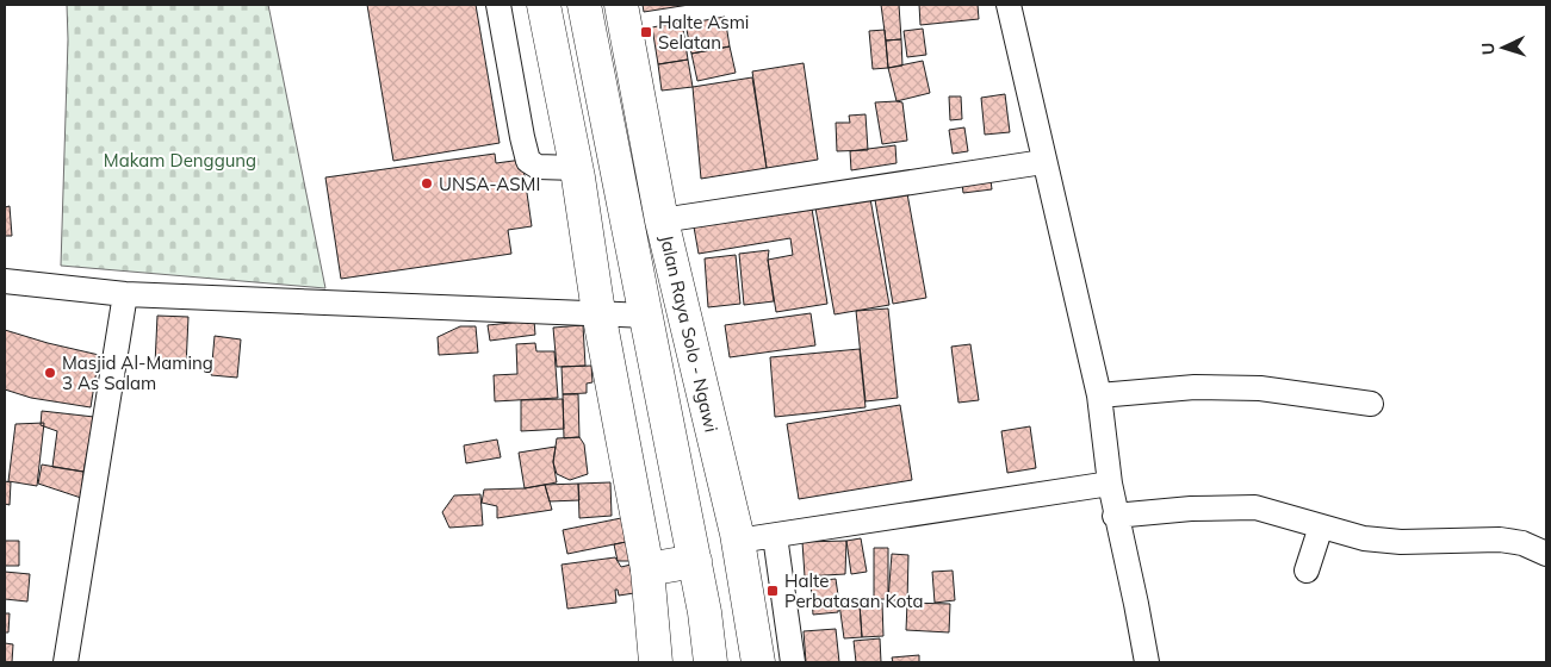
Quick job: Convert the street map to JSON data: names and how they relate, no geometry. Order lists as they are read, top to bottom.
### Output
{
  "streets": {
    "main road": ["Jalan Raya Solo - Ngawi"]
  },
  "parks": ["Makam Denggung"],
  "places": {
    "transit": ["Halte Asmi Selatan", "Halte Perbatasan Kota"],
    "other": ["UNSA-ASMI", "Masjid Al-Maming 3 As Salam"]
  },
  "north": "left"
}
